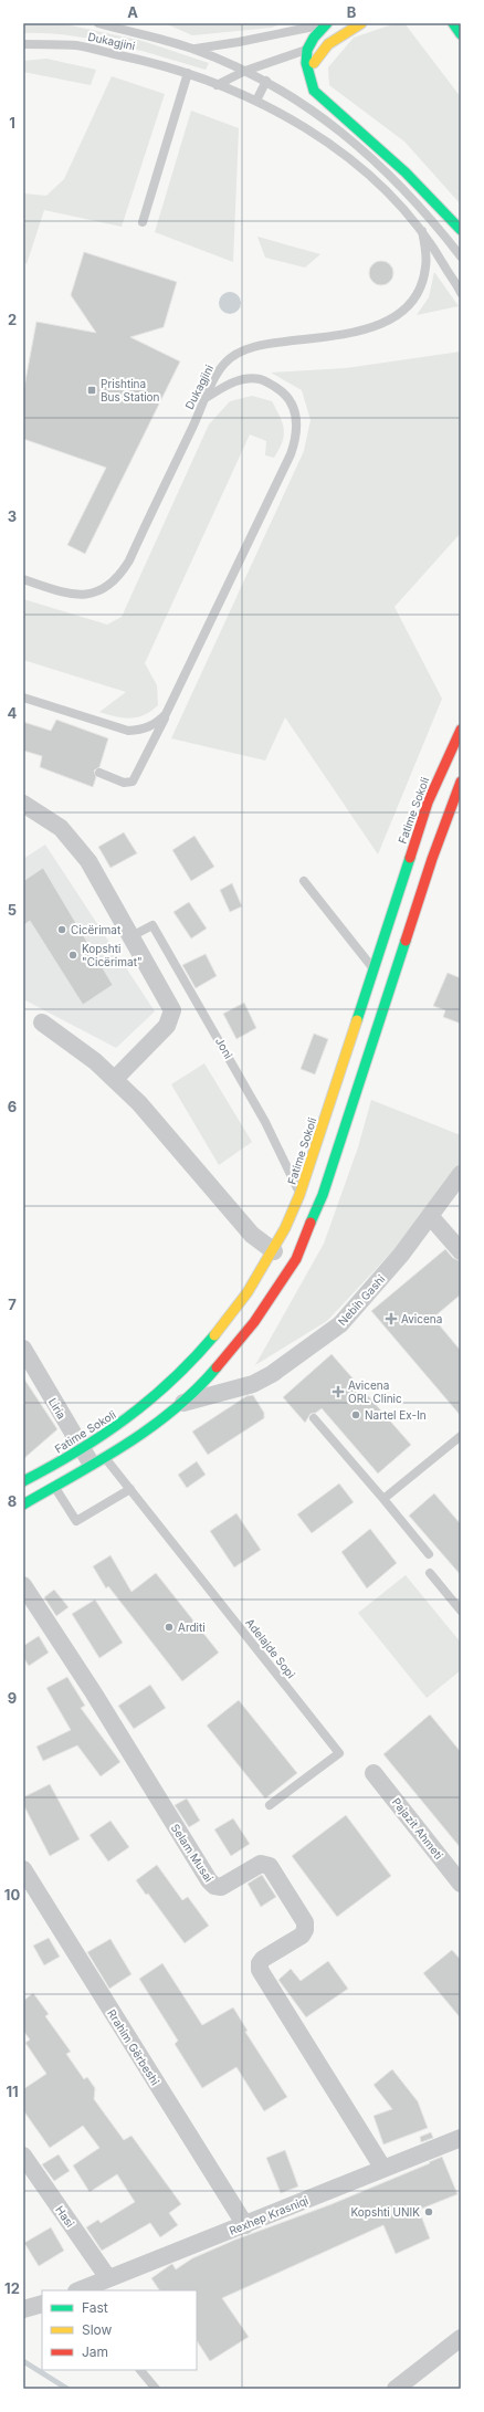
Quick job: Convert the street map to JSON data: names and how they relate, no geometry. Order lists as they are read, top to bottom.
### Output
{
  "streets": {
    "main road": ["Dukagjini", "Fatime Sokoli"],
    "street": [
      "Nebih Gashi",
      "Liria",
      "Pajazit Ahmeti",
      "Selam Musai",
      "Rrahim Gërbeshi",
      "Rexhep Krasniqi",
      "Hasi"
    ],
    "lane": ["Joni", "Adelajde Sopi"]
  },
  "crossings": [
    ["Fatime Sokoli", "Joni"],
    ["Fatime Sokoli", "Nebih Gashi"],
    ["Fatime Sokoli", "Liria"],
    ["Fatime Sokoli", "Adelajde Sopi"],
    ["Liria", "Adelajde Sopi"],
    ["Selam Musai", "Rexhep Krasniqi"],
    ["Rrahim Gërbeshi", "Rexhep Krasniqi"],
    ["Rexhep Krasniqi", "Hasi"]
  ],
  "places": {
    "transit": ["Prishtina Bus Station"],
    "other": [
      "Cicërimat",
      "Kopshti \"Cicërimat\"",
      "Nartel Ex-In",
      "Arditi",
      "Kopshti UNIK"
    ],
    "health": ["Avicena", "Avicena ORL Clinic"]
  },
  "legend": ["Fast", "Slow", "Jam"],
  "grid": {
    "columns": ["A", "B"],
    "rows": [
      "1",
      "2",
      "3",
      "4",
      "5",
      "6",
      "7",
      "8",
      "9",
      "10",
      "11",
      "12"
    ]
  }
}
